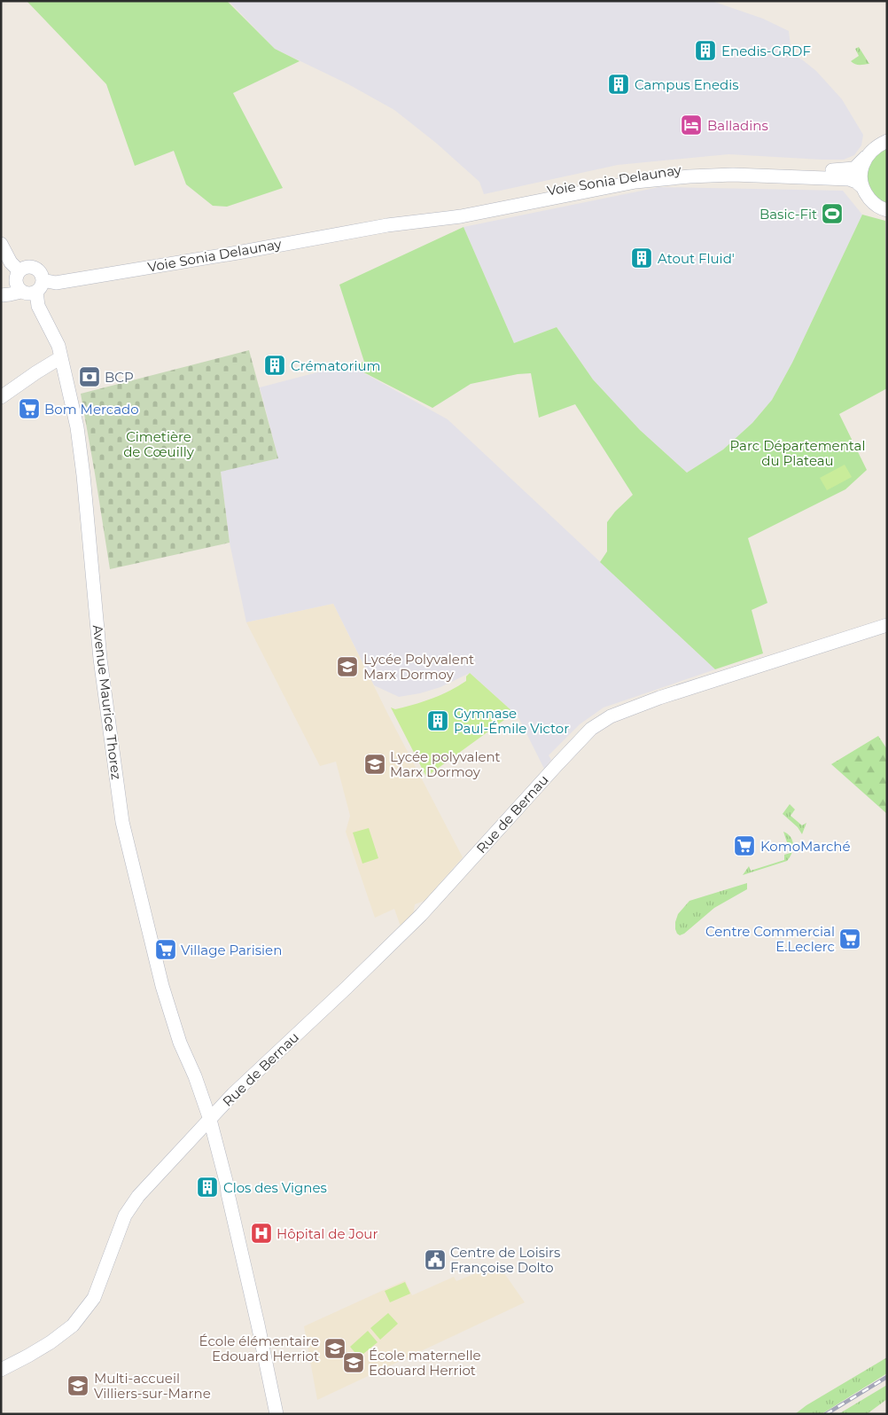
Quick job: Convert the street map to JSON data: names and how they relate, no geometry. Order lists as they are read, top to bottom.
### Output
{
  "streets": {
    "main road": ["Voie Sonia Delaunay", "Avenue Maurice Thorez", "Rue de Bernau"]
  },
  "crossings": [
    ["Voie Sonia Delaunay", "Avenue Maurice Thorez"],
    ["Avenue Maurice Thorez", "Rue de Bernau"]
  ],
  "parks": ["Cimetière de Cœuilly", "Parc Départemental du Plateau"],
  "places": {
    "building": [
      "Enedis-GRDF",
      "Campus Enedis",
      "Atout Fluid'",
      "Crématorium",
      "Gymnase Paul-Émile Victor",
      "Clos des Vignes"
    ],
    "hotel": ["Balladins"],
    "sports": ["Basic-Fit"],
    "bank": ["BCP"],
    "supermarket": [
      "Bom Mercado",
      "KomoMarché",
      "Centre Commercial E.Leclerc",
      "Village Parisien"
    ],
    "school or university": [
      "Lycée Polyvalent Marx Dormoy",
      "Lycée polyvalent Marx Dormoy",
      "École élémentaire Edouard Herriot",
      "École maternelle Edouard Herriot",
      "Multi-accueil Villiers-sur-Marne"
    ],
    "hospital": ["Hôpital de Jour"],
    "public building": ["Centre de Loisirs Françoise Dolto"]
  }
}
